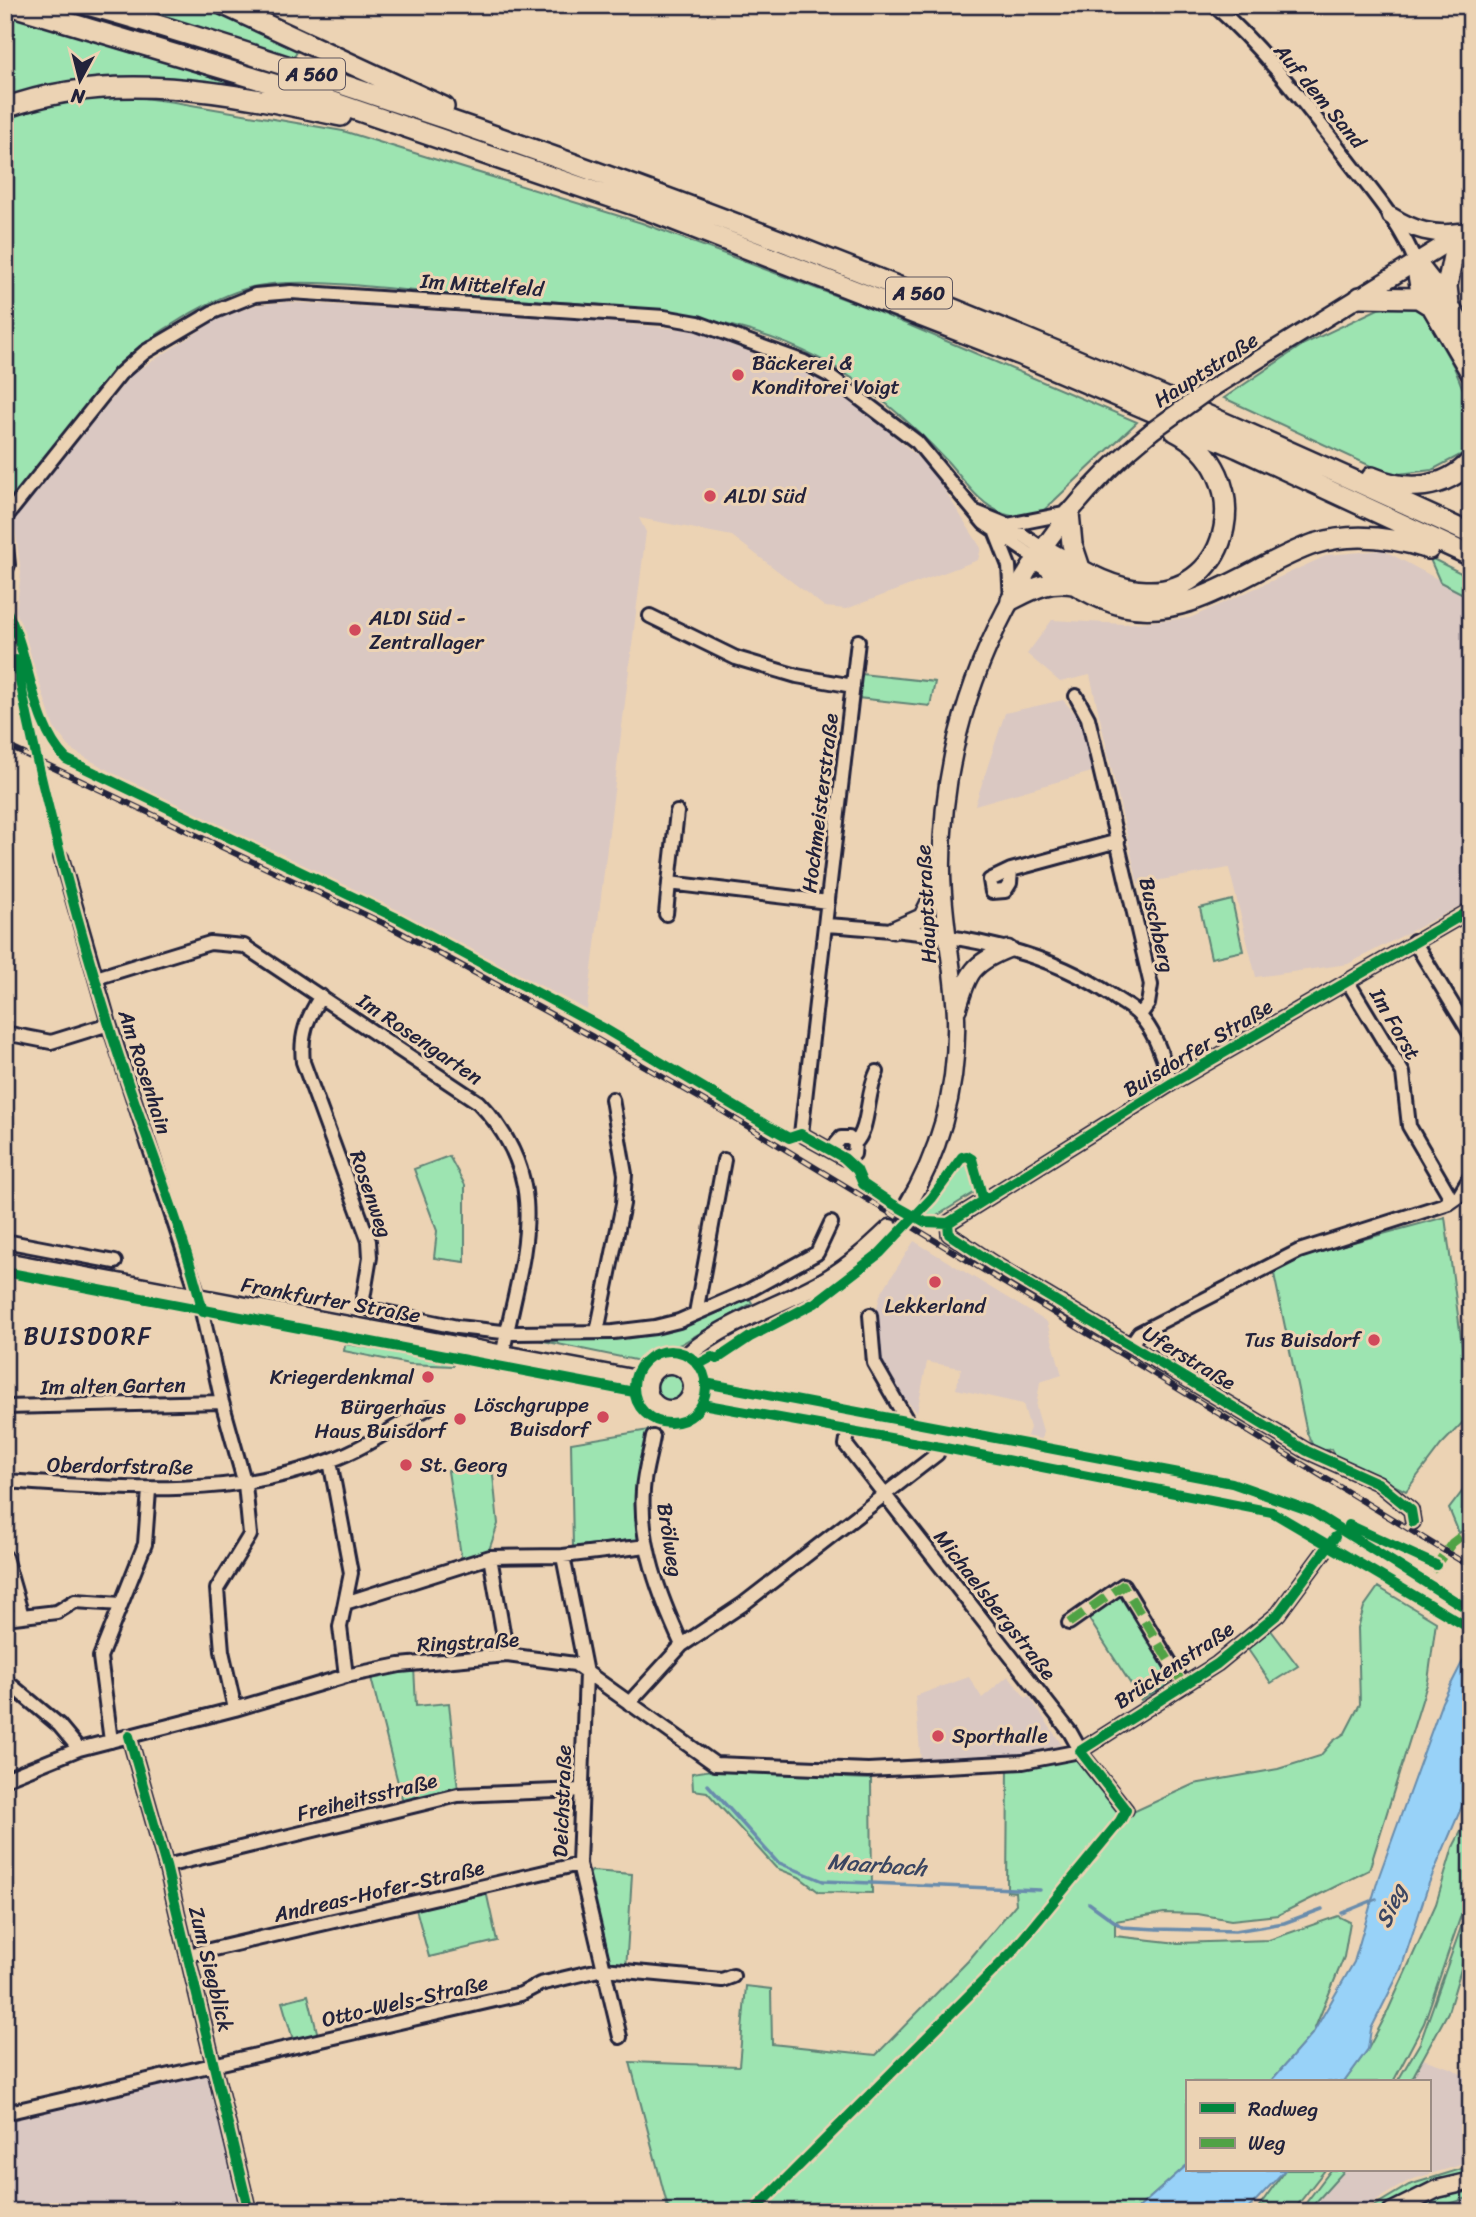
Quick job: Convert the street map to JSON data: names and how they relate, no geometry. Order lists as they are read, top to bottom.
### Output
{
  "streets": {
    "highway": ["A 560"],
    "main road": ["Hauptstraße", "Frankfurter Straße"],
    "street": [
      "Auf dem Sand",
      "Im Mittelfeld",
      "Hochmeisterstraße",
      "Buschberg",
      "Im Forst",
      "Im Rosengarten",
      "Buisdorfer Straße",
      "Am Rosenhain",
      "Rosenweg",
      "Uferstraße",
      "Im alten Garten",
      "Oberdorfstraße",
      "Brölweg",
      "Michaelsbergstraße",
      "Ringstraße",
      "Brückenstraße",
      "Freiheitsstraße",
      "Deichstraße",
      "Andreas-Hofer-Straße",
      "Zum Siegblick",
      "Otto-Wels-Straße"
    ]
  },
  "crossings": [
    ["Auf dem Sand", "Hauptstraße"],
    ["Im Mittelfeld", "Hauptstraße"],
    ["Hauptstraße", "Hochmeisterstraße"],
    ["Hauptstraße", "Buisdorfer Straße"],
    ["Hochmeisterstraße", "Buisdorfer Straße"],
    ["Buschberg", "Buisdorfer Straße"],
    ["Im Forst", "Buisdorfer Straße"],
    ["Im Forst", "Uferstraße"],
    ["Im Rosengarten", "Am Rosenhain"],
    ["Im Rosengarten", "Rosenweg"],
    ["Im Rosengarten", "Frankfurter Straße"],
    ["Buisdorfer Straße", "Uferstraße"],
    ["Am Rosenhain", "Frankfurter Straße"],
    ["Am Rosenhain", "Im alten Garten"],
    ["Am Rosenhain", "Oberdorfstraße"],
    ["Am Rosenhain", "Ringstraße"],
    ["Michaelsbergstraße", "Brückenstraße"],
    ["Ringstraße", "Brückenstraße"],
    ["Ringstraße", "Deichstraße"],
    ["Ringstraße", "Zum Siegblick"],
    ["Freiheitsstraße", "Deichstraße"],
    ["Freiheitsstraße", "Zum Siegblick"],
    ["Deichstraße", "Andreas-Hofer-Straße"],
    ["Deichstraße", "Otto-Wels-Straße"],
    ["Andreas-Hofer-Straße", "Zum Siegblick"],
    ["Zum Siegblick", "Otto-Wels-Straße"]
  ],
  "districts": ["BUISDORF"],
  "water": ["Maarbach", "Sieg"],
  "places": [
    "Bäckerei & Konditorei Voigt",
    "ALDI Süd",
    "ALDI Süd - Zentrallager",
    "Lekkerland",
    "Tus Buisdorf",
    "Kriegerdenkmal",
    "Löschgruppe Buisdorf",
    "Bürgerhaus Haus Buisdorf",
    "St. Georg",
    "Sporthalle"
  ],
  "legend": ["Radweg", "Weg"],
  "north": "bottom"
}
